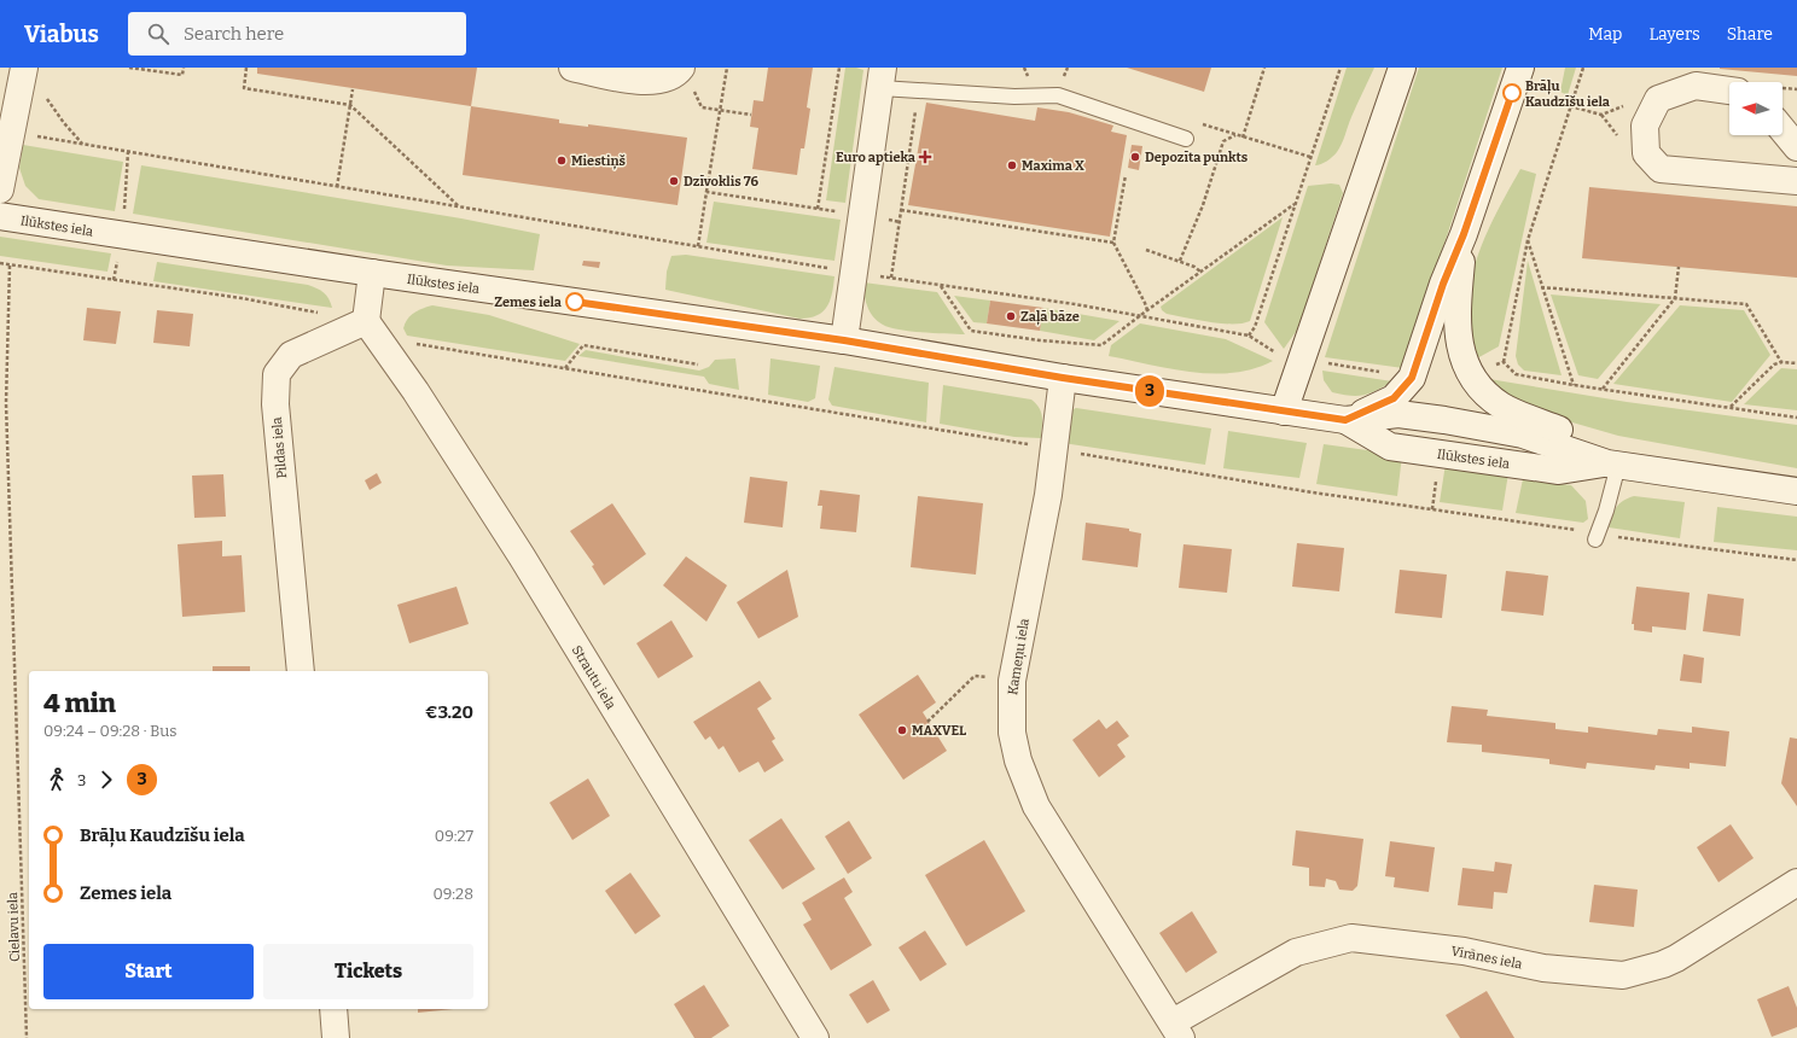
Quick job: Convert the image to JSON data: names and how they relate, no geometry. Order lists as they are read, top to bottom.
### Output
{
  "streets": {
    "street": [
      "Ilūkstes iela",
      "Pildas iela",
      "Kameņu iela",
      "Strautu iela",
      "Virānes iela"
    ],
    "path": ["Cielavu iela"]
  },
  "crossings": [
    ["Ilūkstes iela", "Kameņu iela"],
    ["Pildas iela", "Strautu iela"],
    ["Kameņu iela", "Virānes iela"]
  ],
  "places": {
    "other": [
      "Brāļu Kaudzīšu iela",
      "Depozīta punkts",
      "Miestiņš",
      "Maxima X",
      "Dzīvoklis 76",
      "Zemes iela",
      "Zaļā bāze",
      "MAXVEL"
    ],
    "health": ["Euro aptieka"]
  },
  "lines": ["bus line 3"],
  "north": "left",
  "page": {
    "header": "Viabus",
    "search": "Search here",
    "nav": ["Map", "Layers", "Share"],
    "on_map": "3",
    "heading": ["4 min", "09:24 – 09:28 · Bus", "€3.20"],
    "legs": ["3", "3"],
    "list": [
      {
        "name": "Brāļu Kaudzīšu iela",
        "value": "09:27"
      },
      {
        "name": "Zemes iela",
        "value": "09:28"
      }
    ],
    "buttons": ["Start", "Tickets"]
  }
}
